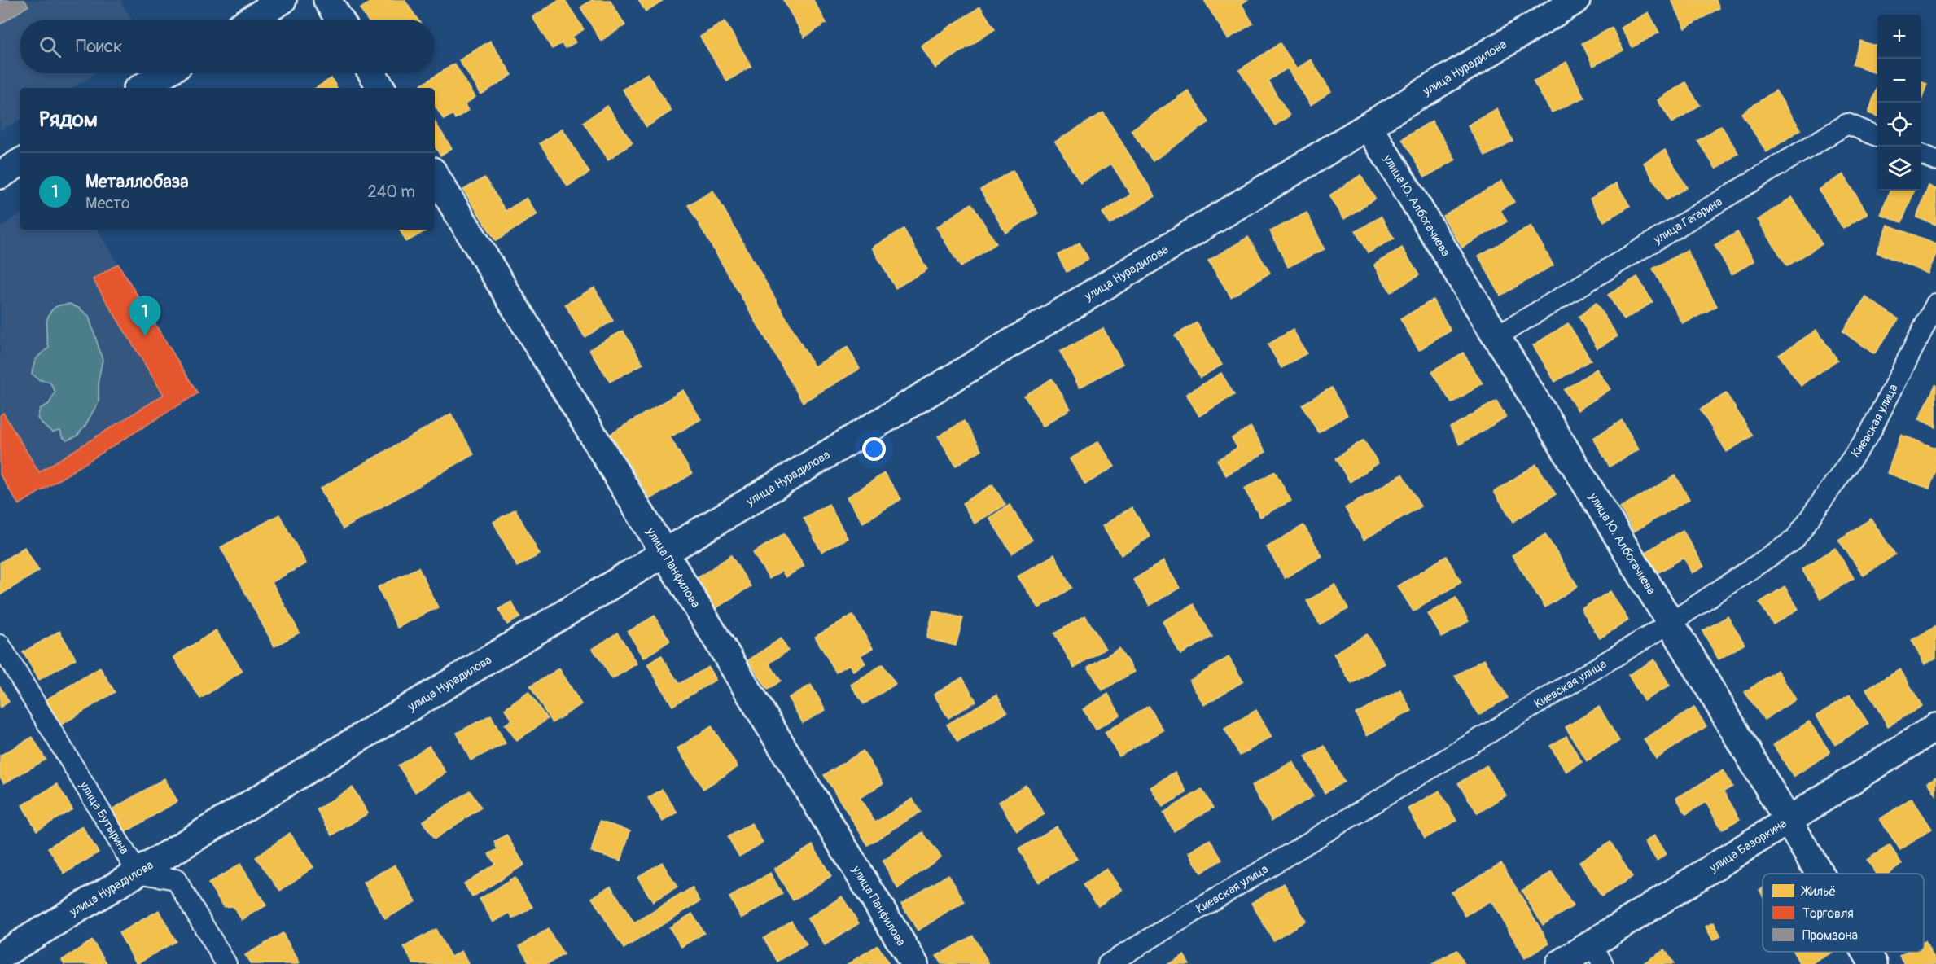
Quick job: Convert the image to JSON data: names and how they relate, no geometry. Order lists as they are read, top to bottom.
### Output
{
  "streets": {
    "street": [
      "улица Нурадилова",
      "улица Ю. Албогачиева",
      "улица Гагарина",
      "Киевская улица",
      "улица Панфилова",
      "улица Бутырина",
      "улица Базоркина"
    ]
  },
  "crossings": [
    ["улица Нурадилова", "улица Ю. Албогачиева"],
    ["улица Нурадилова", "улица Панфилова"],
    ["улица Нурадилова", "улица Бутырина"],
    ["улица Ю. Албогачиева", "улица Гагарина"],
    ["улица Ю. Албогачиева", "Киевская улица"],
    ["улица Ю. Албогачиева", "улица Базоркина"]
  ],
  "legend": ["Жильё", "Торговля", "Промзона"],
  "page": {
    "map_buttons": ["+", "−"],
    "search": "Поиск",
    "heading": "Рядом",
    "list": [
      {
        "mark": "1",
        "name": "Металлобаза",
        "note": "Место",
        "value": "240 m"
      }
    ],
    "pins": "1"
  }
}
